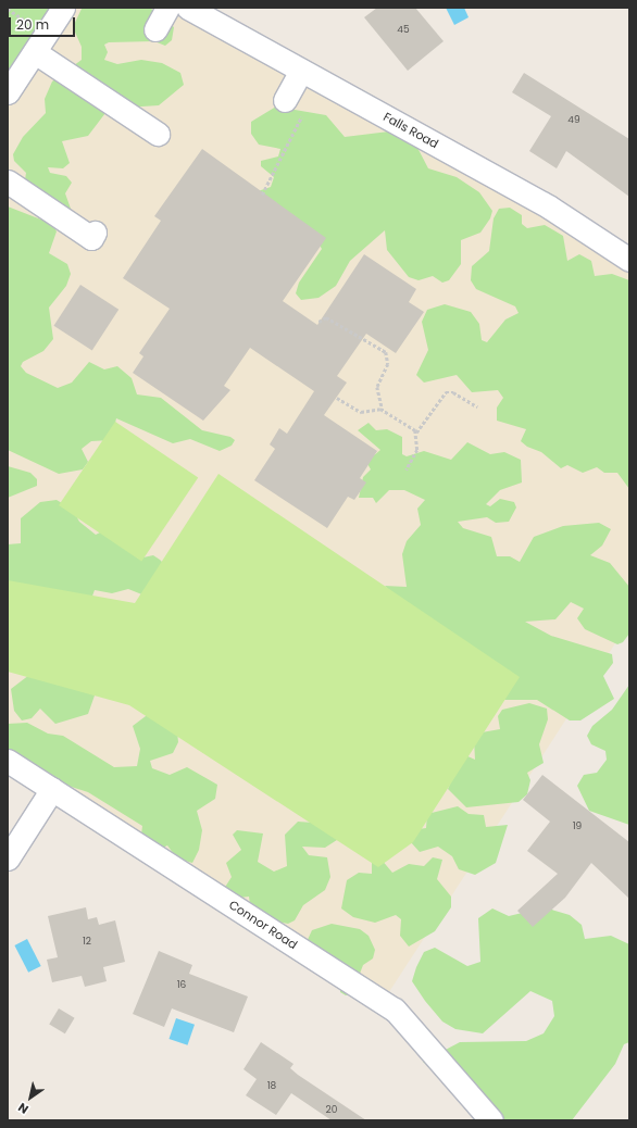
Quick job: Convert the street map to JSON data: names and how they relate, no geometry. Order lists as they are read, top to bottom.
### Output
{
  "streets": {
    "street": ["Falls Road", "Connor Road"]
  },
  "house_numbers": [
    "45",
    "49",
    "19",
    "12",
    "16",
    "18",
    "20"
  ],
  "scale_bar": "20 m",
  "north": "bottom left"
}
